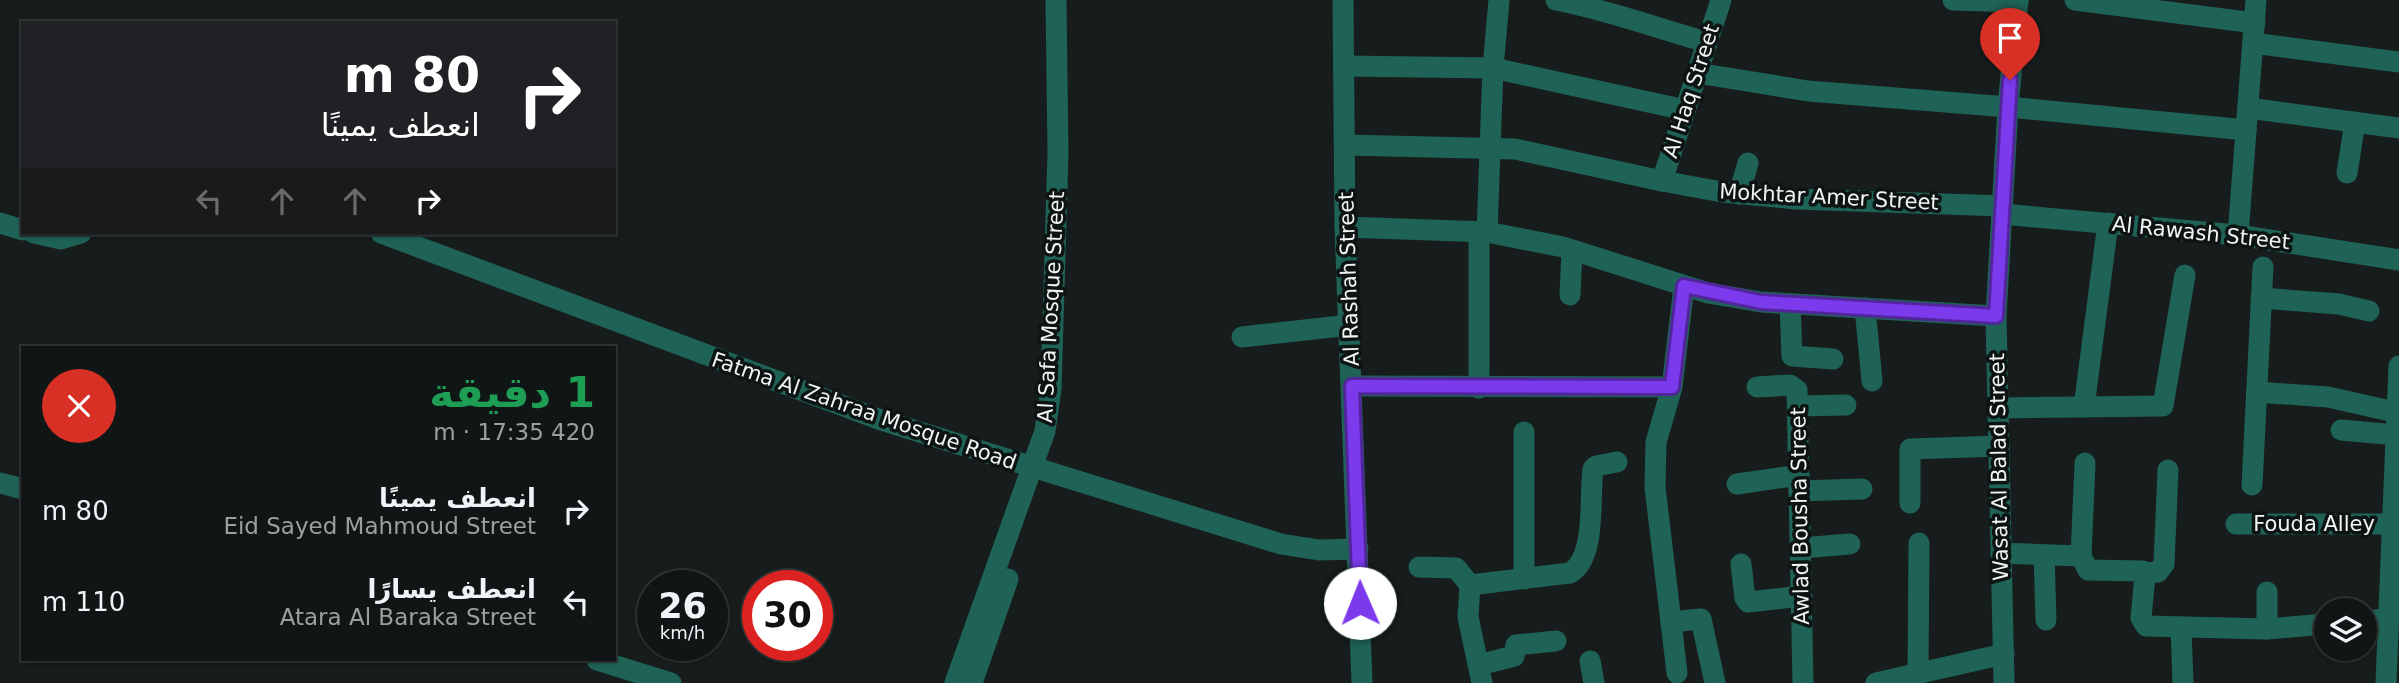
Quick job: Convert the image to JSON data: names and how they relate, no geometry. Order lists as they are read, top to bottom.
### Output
{
  "streets": {
    "street": [
      "Al Haq Street",
      "Mokhtar Amer Street",
      "Al Rawash Street",
      "Al Rashah Street",
      "Al Safa Mosque Street",
      "Fatma Al Zahraa Mosque Road",
      "Wasat Al Balad Street",
      "Awlad Bousha Street",
      "Fouda Alley"
    ]
  },
  "crossings": [
    ["Al Haq Street", "Mokhtar Amer Street"],
    ["Mokhtar Amer Street", "Al Rawash Street"],
    ["Mokhtar Amer Street", "Al Rashah Street"],
    ["Mokhtar Amer Street", "Wasat Al Balad Street"],
    ["Al Rawash Street", "Wasat Al Balad Street"],
    ["Al Rashah Street", "Fatma Al Zahraa Mosque Road"],
    ["Al Safa Mosque Street", "Fatma Al Zahraa Mosque Road"]
  ],
  "page": {
    "turn": ["80 m", "انعطف يمينًا"],
    "heading": ["1 دقيقة", "420 m · 17:35"],
    "list": [
      {
        "name": "انعطف يمينًا",
        "note": "Eid Sayed Mahmoud Street",
        "value": "80 m"
      },
      {
        "name": "انعطف يسارًا",
        "note": "Atara Al Baraka Street",
        "value": "110 m"
      }
    ],
    "speed": "26 km/h",
    "limit": "30"
  }
}
